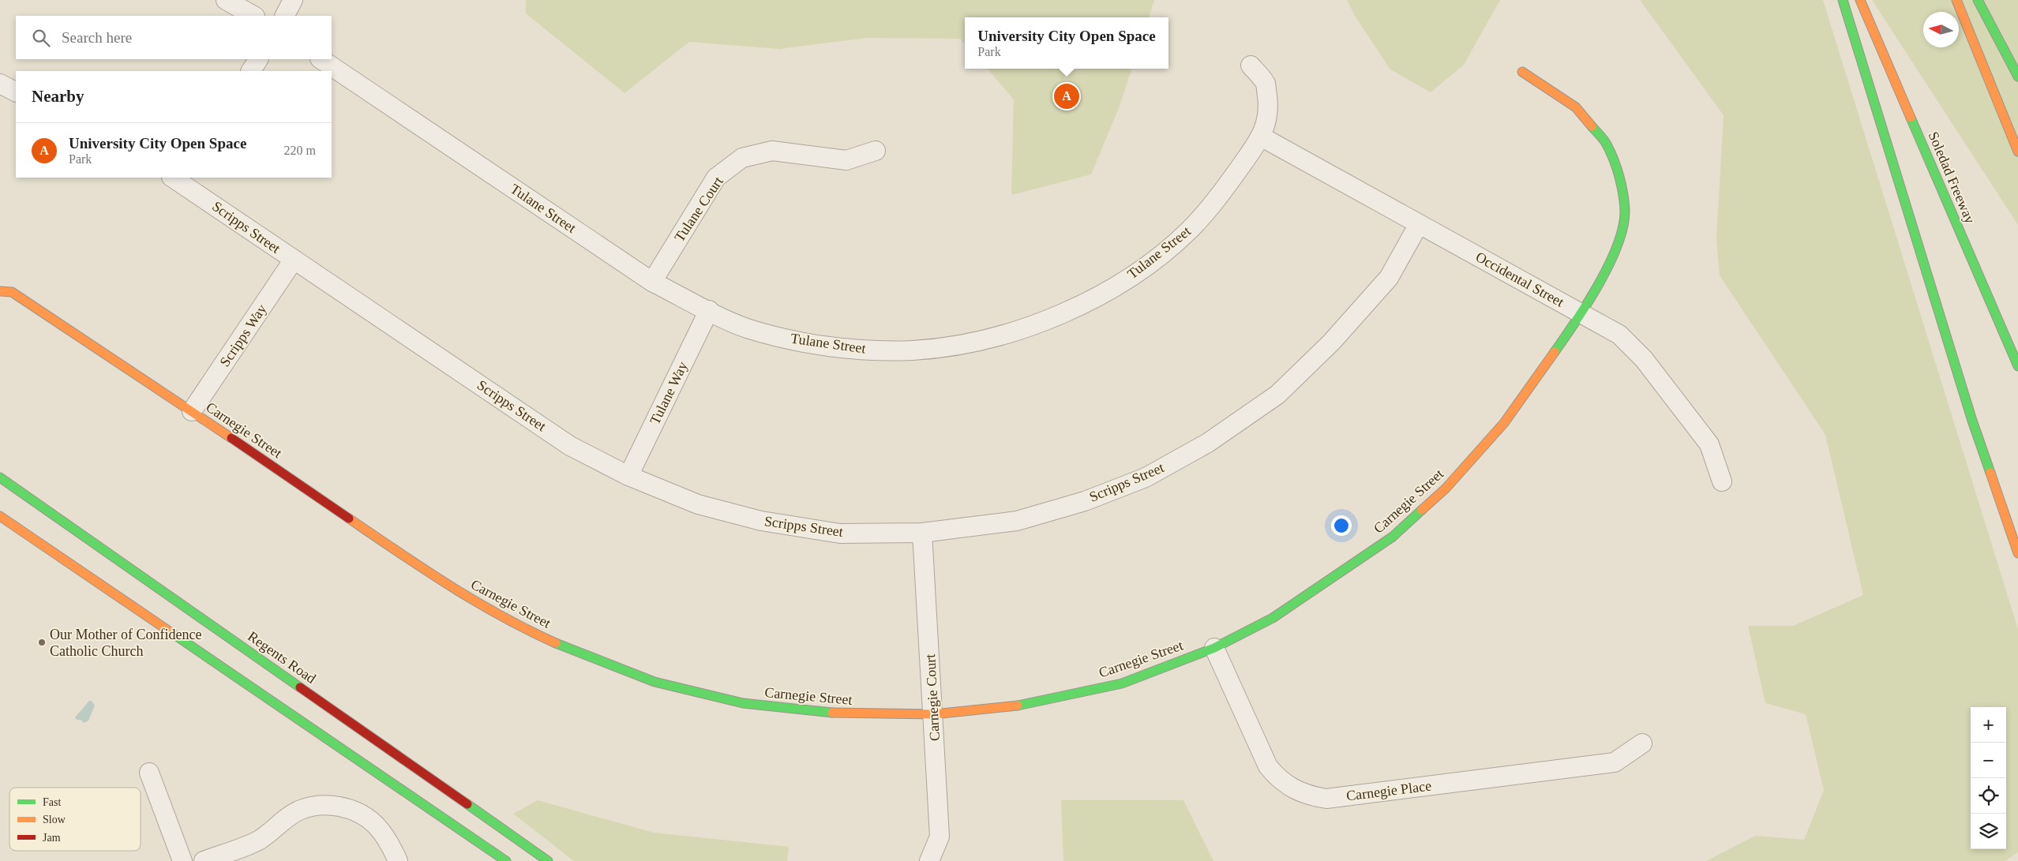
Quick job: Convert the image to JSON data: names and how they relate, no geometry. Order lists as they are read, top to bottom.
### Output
{
  "streets": {
    "main road": ["Soledad Freeway", "Carnegie Street", "Regents Road"],
    "street": [
      "Tulane Street",
      "Tulane Court",
      "Scripps Street",
      "Occidental Street",
      "Scripps Way",
      "Tulane Way",
      "Carnegie Court",
      "Carnegie Place"
    ]
  },
  "crossings": [
    ["Tulane Street", "Tulane Court"],
    ["Tulane Street", "Occidental Street"],
    ["Tulane Street", "Tulane Way"],
    ["Scripps Street", "Occidental Street"],
    ["Scripps Street", "Scripps Way"],
    ["Scripps Street", "Tulane Way"],
    ["Scripps Street", "Carnegie Court"],
    ["Occidental Street", "Carnegie Street"],
    ["Scripps Way", "Carnegie Street"],
    ["Carnegie Street", "Carnegie Court"],
    ["Carnegie Street", "Carnegie Place"]
  ],
  "places": ["Our Mother of Confidence Catholic Church"],
  "legend": ["Fast", "Slow", "Jam"],
  "north": "left",
  "page": {
    "search": "Search here",
    "popup": ["University City Open Space", "Park"],
    "heading": "Nearby",
    "pins": "A",
    "list": [
      {
        "mark": "A",
        "name": "University City Open Space",
        "note": "Park",
        "value": "220 m"
      }
    ],
    "map_buttons": ["+", "−"]
  }
}
